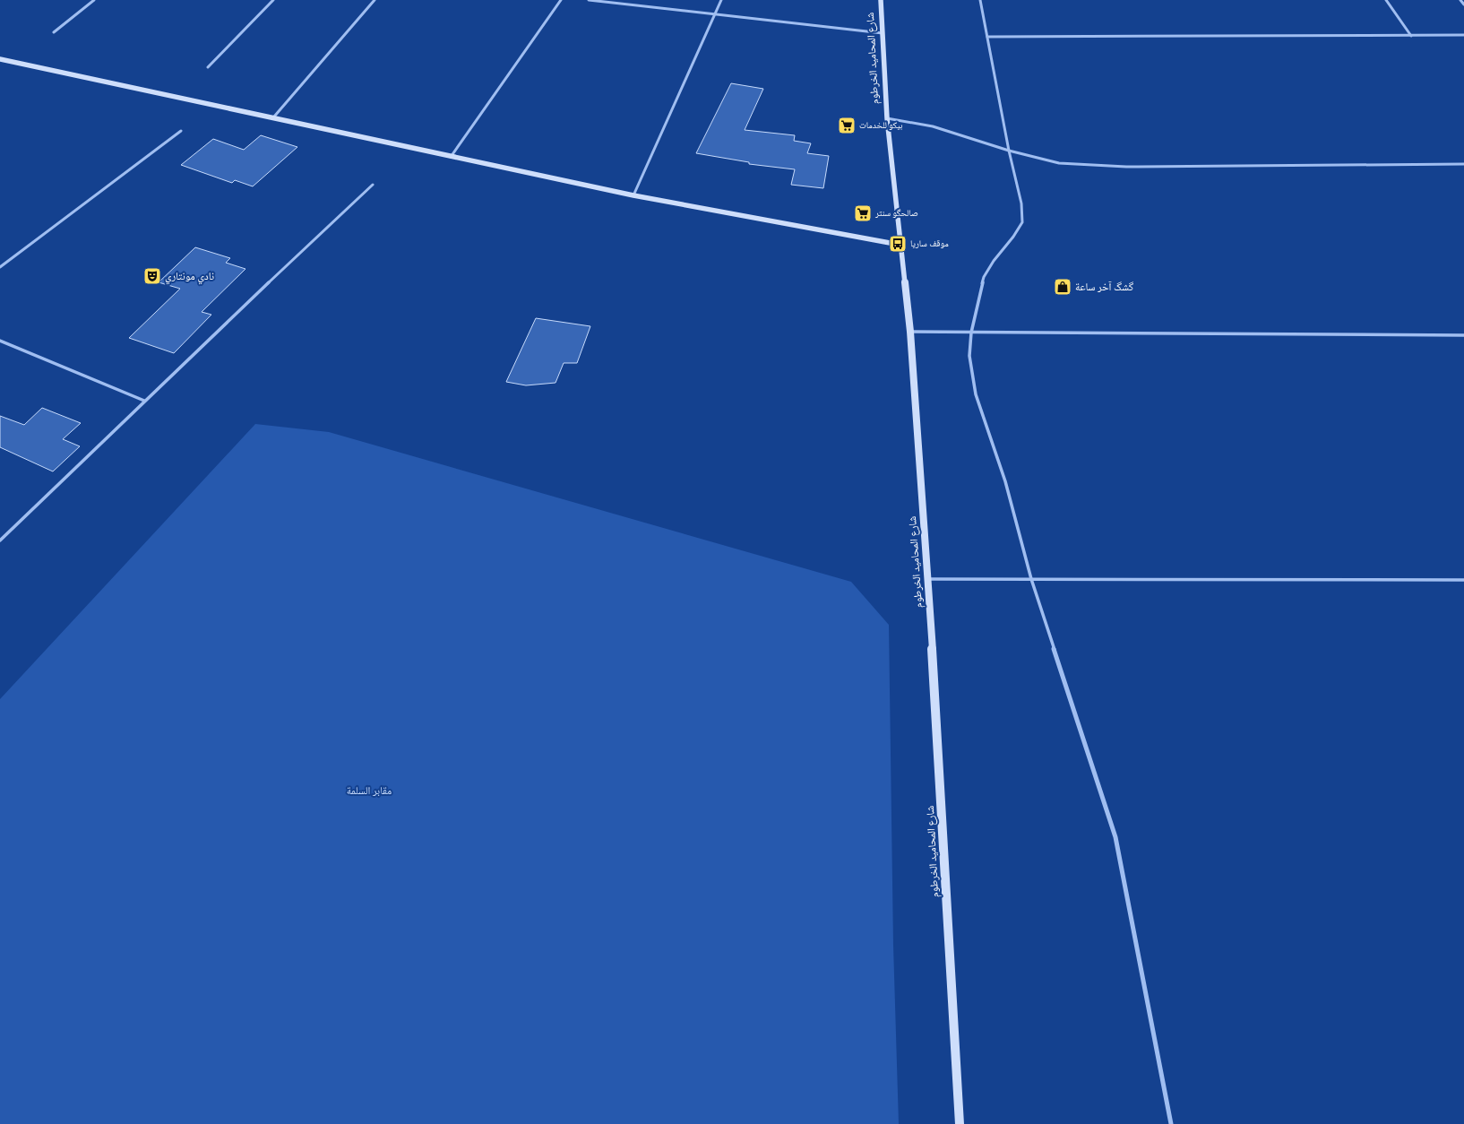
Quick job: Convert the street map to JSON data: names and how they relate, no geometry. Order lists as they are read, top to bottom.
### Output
{
  "streets": {
    "street": ["شارع المحاميد الخرطوم"]
  },
  "parks": ["مقابر السلمة"],
  "places": {
    "supermarket": ["بيكو للخدمات", "صالحگو سنتر"],
    "bus stop": ["موقف ساريا"],
    "theatre": ["نادي مونتاري"],
    "shop": ["گشگ آخر ساعة"]
  }
}
